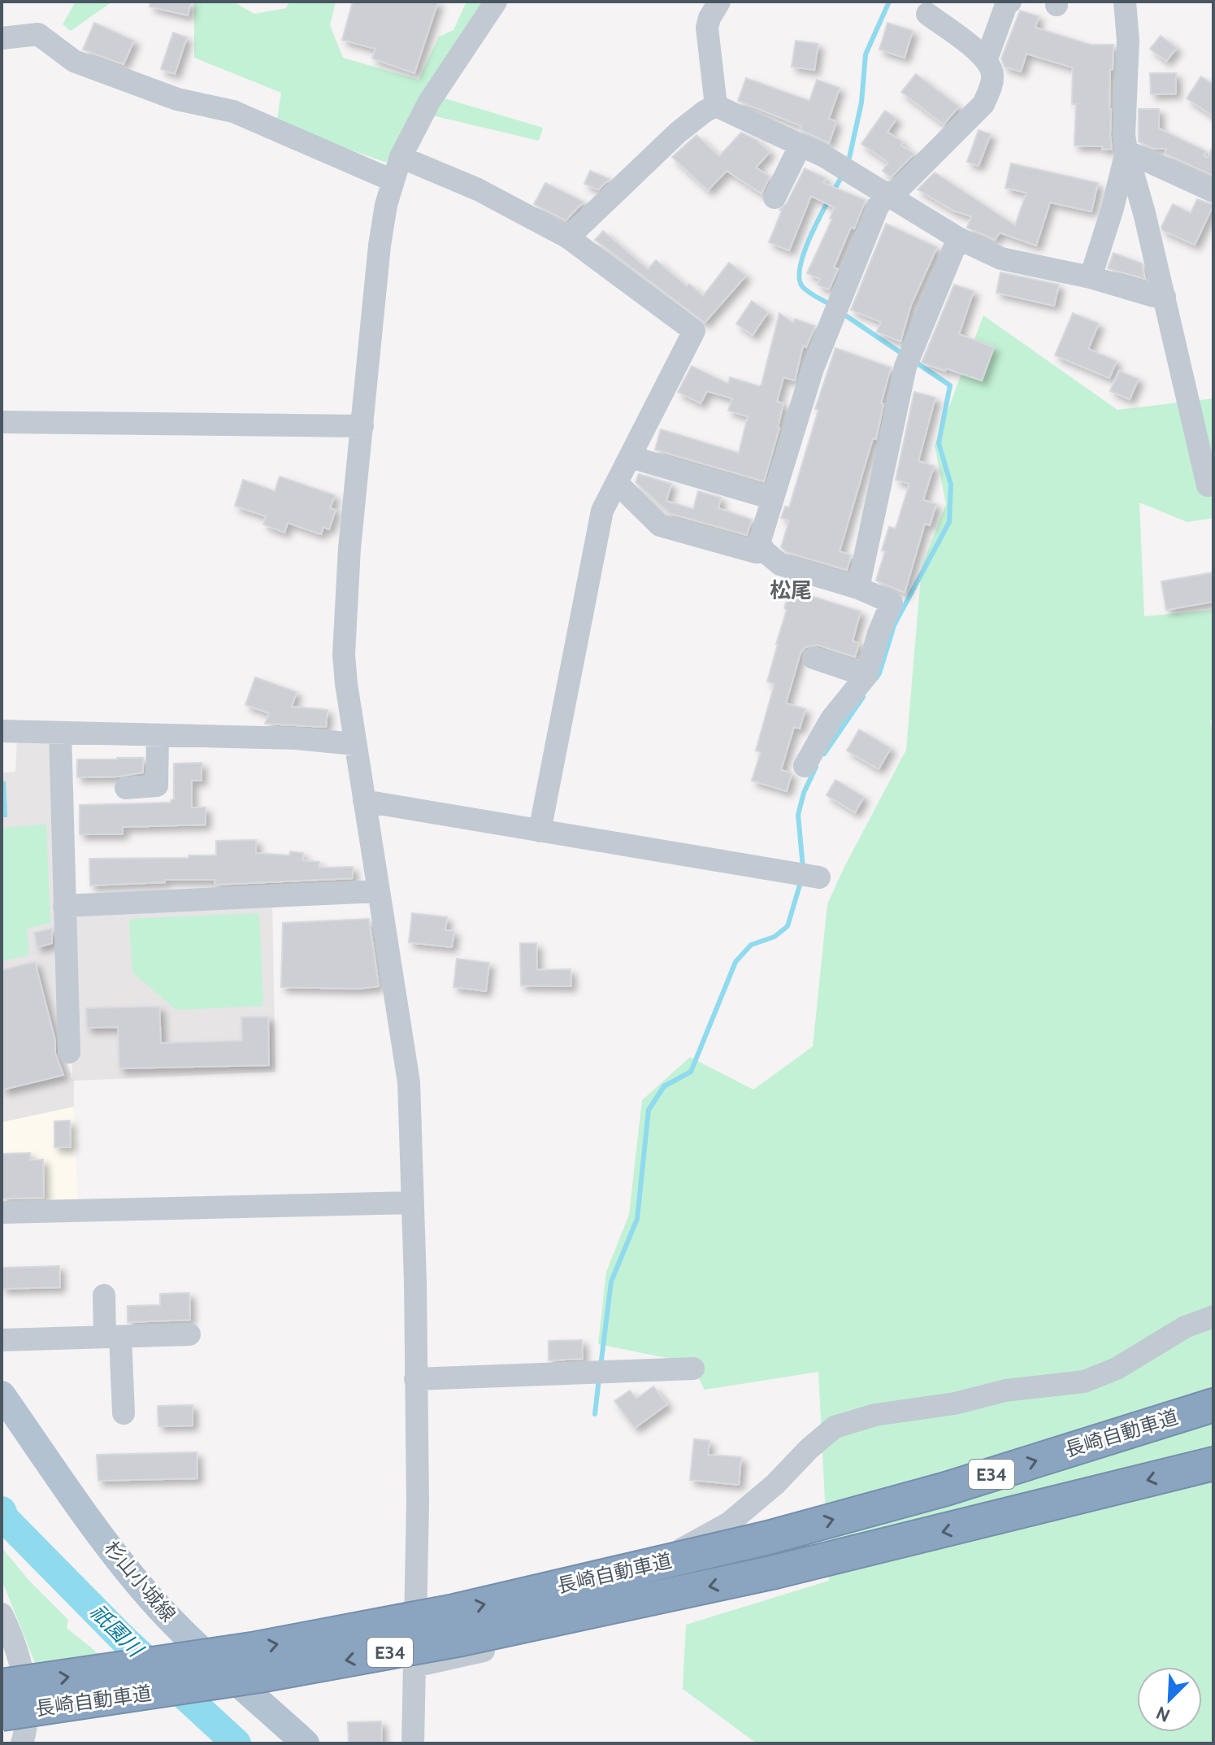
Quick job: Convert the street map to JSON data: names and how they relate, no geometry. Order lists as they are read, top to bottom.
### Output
{
  "streets": {
    "highway": ["長崎自動車道", "E34"],
    "main road": ["杉山小城線"]
  },
  "districts": ["松尾"],
  "water": ["祇園川"],
  "north": "bottom left"
}
